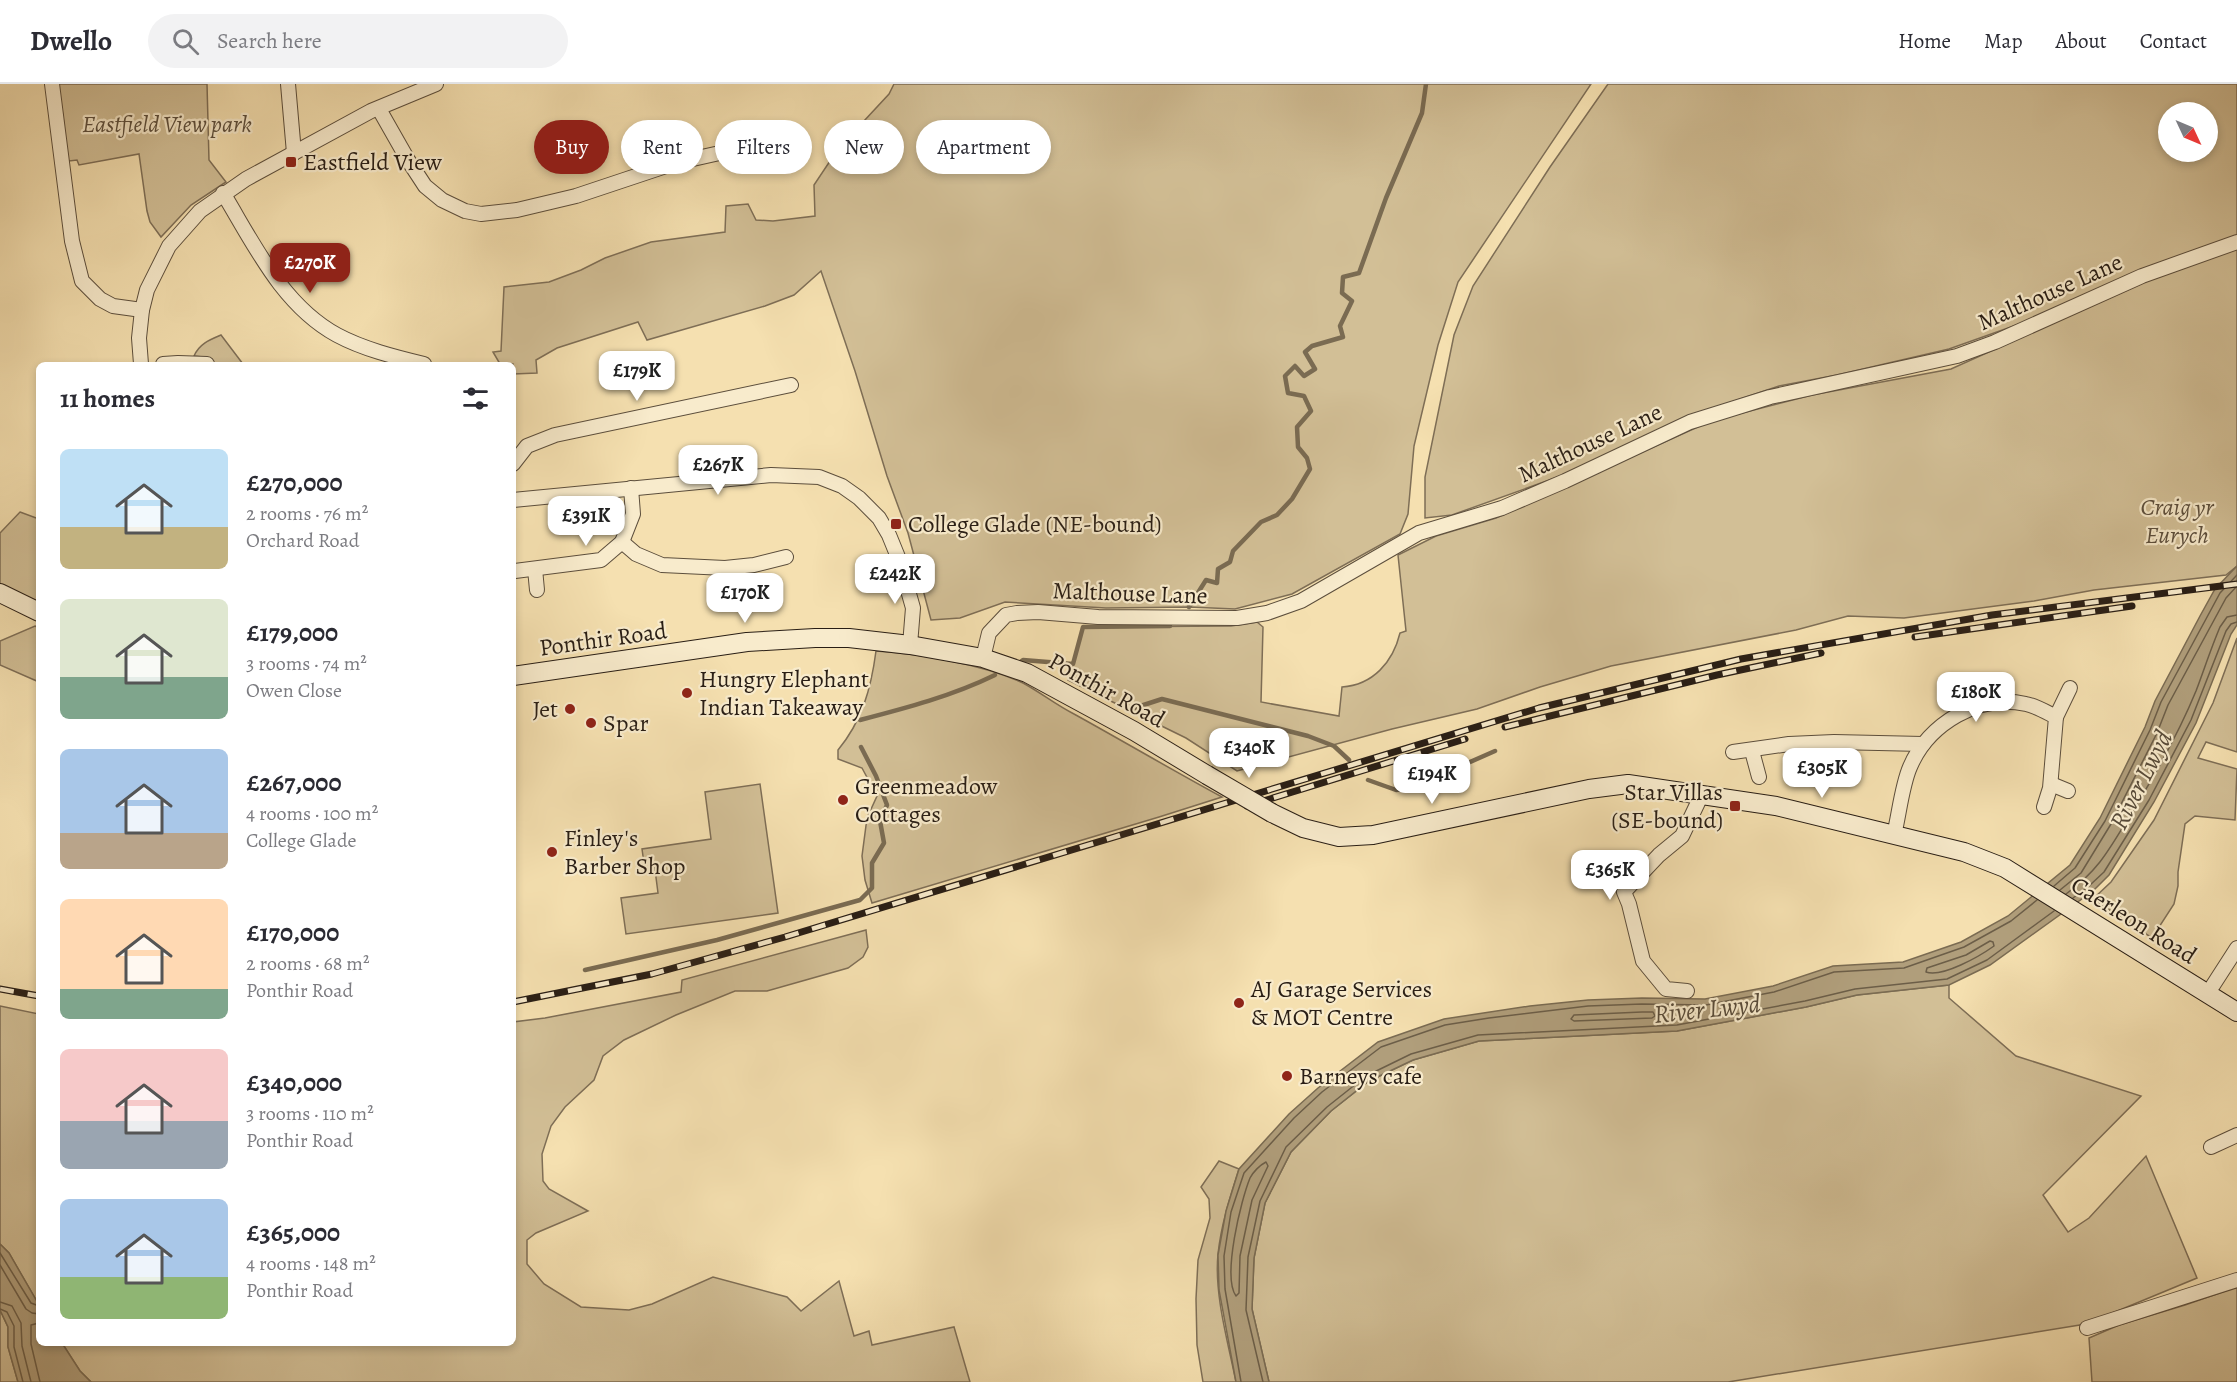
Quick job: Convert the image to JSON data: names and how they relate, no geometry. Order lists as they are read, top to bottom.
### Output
{
  "streets": {
    "main road": ["Ponthir Road", "Caerleon Road"],
    "street": ["Malthouse Lane"]
  },
  "crossings": [
    ["Malthouse Lane", "Ponthir Road"],
    ["Ponthir Road", "Caerleon Road"]
  ],
  "water": ["River Lwyd"],
  "parks": ["Eastfield View park", "Craig yr Eurych"],
  "places": {
    "transit": ["Eastfield View", "College Glade (NE-bound)", "Star Villas (SE-bound)"],
    "other": [
      "Hungry Elephant Indian Takeaway",
      "Jet",
      "Spar",
      "Greenmeadow Cottages",
      "Finley's Barber Shop",
      "AJ Garage Services & MOT Centre",
      "Barneys cafe"
    ]
  },
  "north": "bottom right",
  "page": {
    "header": "Dwello",
    "search": "Search here",
    "nav": [
      "Home",
      "Map",
      "About",
      "Contact"
    ],
    "chip": [
      "Buy",
      "Rent",
      "Filters",
      "New",
      "Apartment"
    ],
    "price": [
      "£270K",
      "£179K",
      "£267K",
      "£391K",
      "£242K",
      "£170K",
      "£180K",
      "£340K",
      "£305K",
      "£194K",
      "£365K"
    ],
    "heading": "11 homes",
    "list": [
      {
        "name": "£270,000",
        "note": "2 rooms · 76 m² · Orchard Road"
      },
      {
        "name": "£179,000",
        "note": "3 rooms · 74 m² · Owen Close"
      },
      {
        "name": "£267,000",
        "note": "4 rooms · 100 m² · College Glade"
      },
      {
        "name": "£170,000",
        "note": "2 rooms · 68 m² · Ponthir Road"
      },
      {
        "name": "£340,000",
        "note": "3 rooms · 110 m² · Ponthir Road"
      },
      {
        "name": "£365,000",
        "note": "4 rooms · 148 m² · Ponthir Road"
      }
    ]
  }
}
